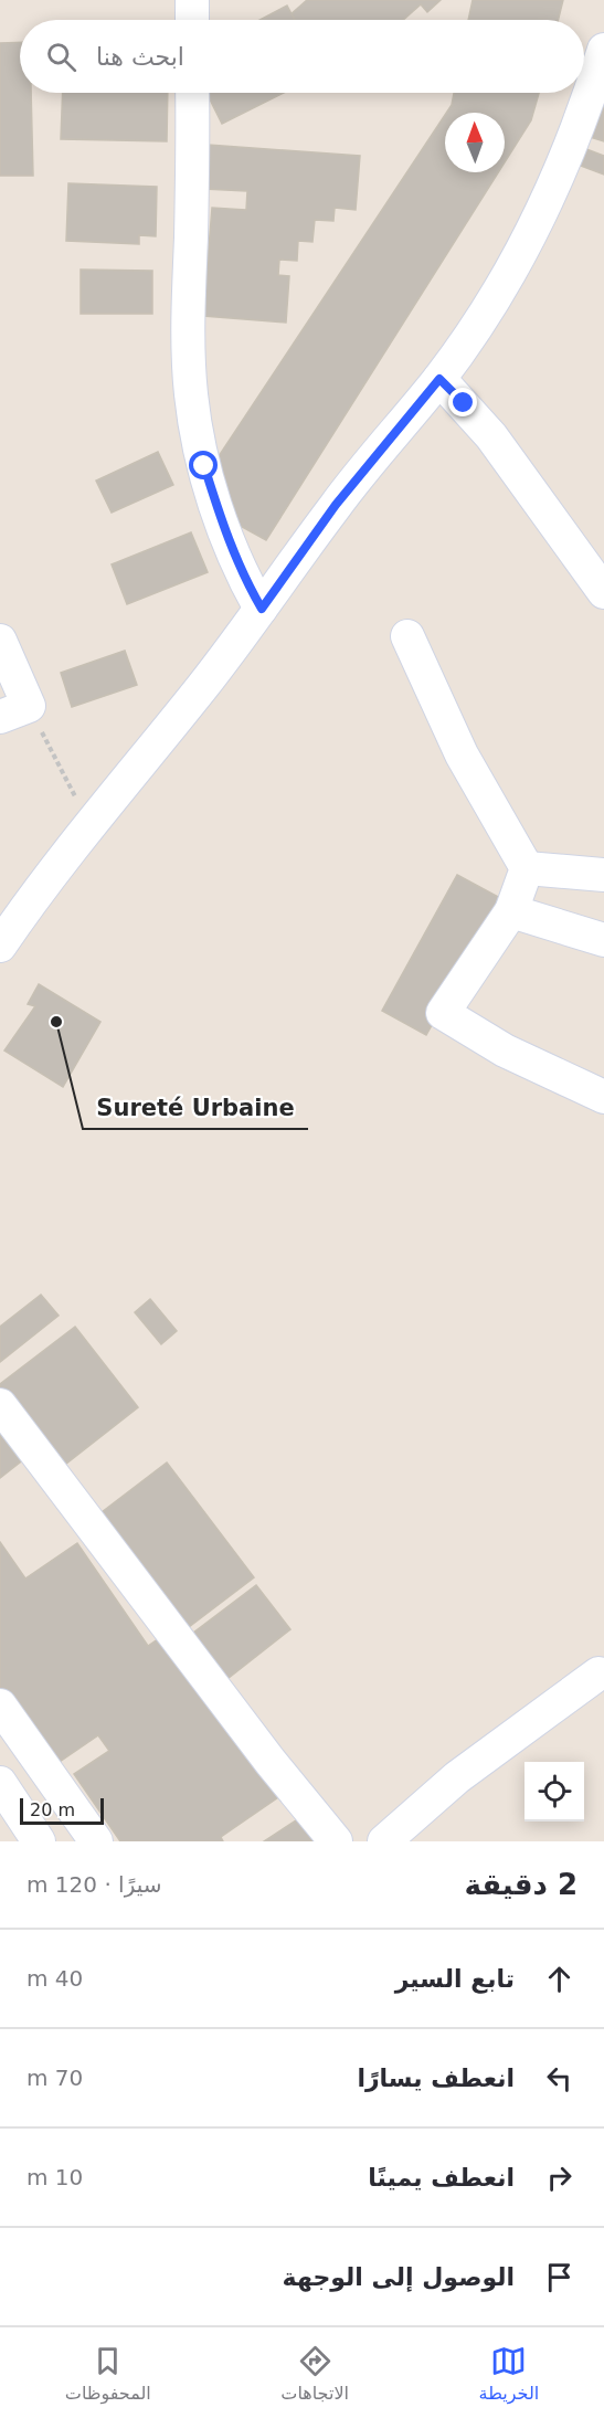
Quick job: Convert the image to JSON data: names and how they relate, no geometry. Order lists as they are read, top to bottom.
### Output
{
  "places": ["Sureté Urbaine"],
  "scale_bar": "20 m",
  "north": "top",
  "page": {
    "search": "ابحث هنا",
    "scale": "20 m",
    "heading": ["2 دقيقة", "سيرًا · 120 m"],
    "list": [
      ["تابع السير", "40 m"],
      ["انعطف يسارًا", "70 m"],
      ["انعطف يمينًا", "10 m"],
      "الوصول إلى الوجهة"
    ],
    "nav": ["الخريطة", "الاتجاهات", "المحفوظات"]
  }
}
